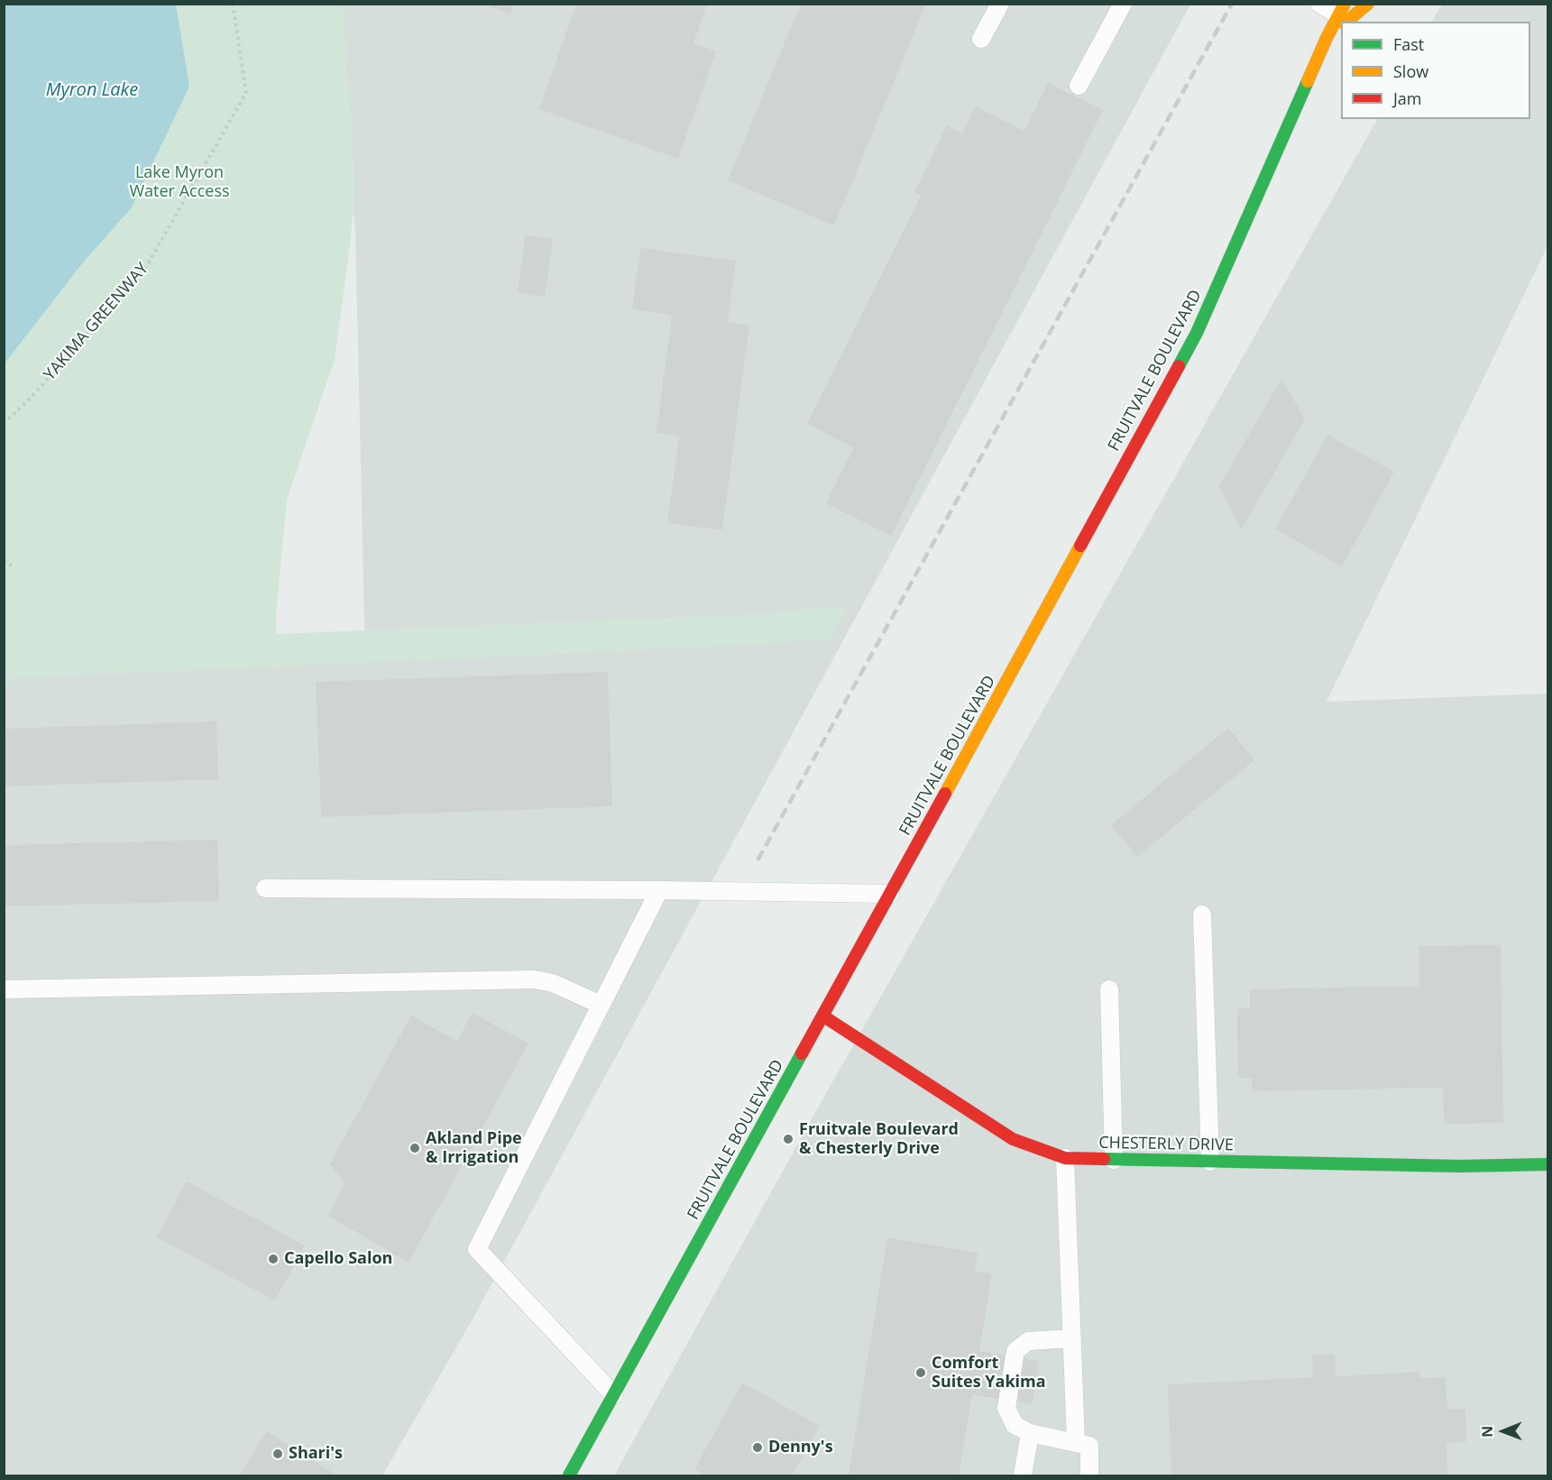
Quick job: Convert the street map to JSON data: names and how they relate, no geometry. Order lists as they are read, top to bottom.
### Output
{
  "streets": {
    "main road": ["FRUITVALE BOULEVARD", "CHESTERLY DRIVE"],
    "path": ["YAKIMA GREENWAY"]
  },
  "crossings": [
    ["FRUITVALE BOULEVARD", "CHESTERLY DRIVE"]
  ],
  "water": ["Myron Lake"],
  "parks": ["Lake Myron Water Access"],
  "places": [
    "Fruitvale Boulevard & Chesterly Drive",
    "Akland Pipe & Irrigation",
    "Capello Salon",
    "Comfort Suites Yakima",
    "Denny's",
    "Shari's"
  ],
  "legend": ["Fast", "Slow", "Jam"],
  "north": "left"
}
